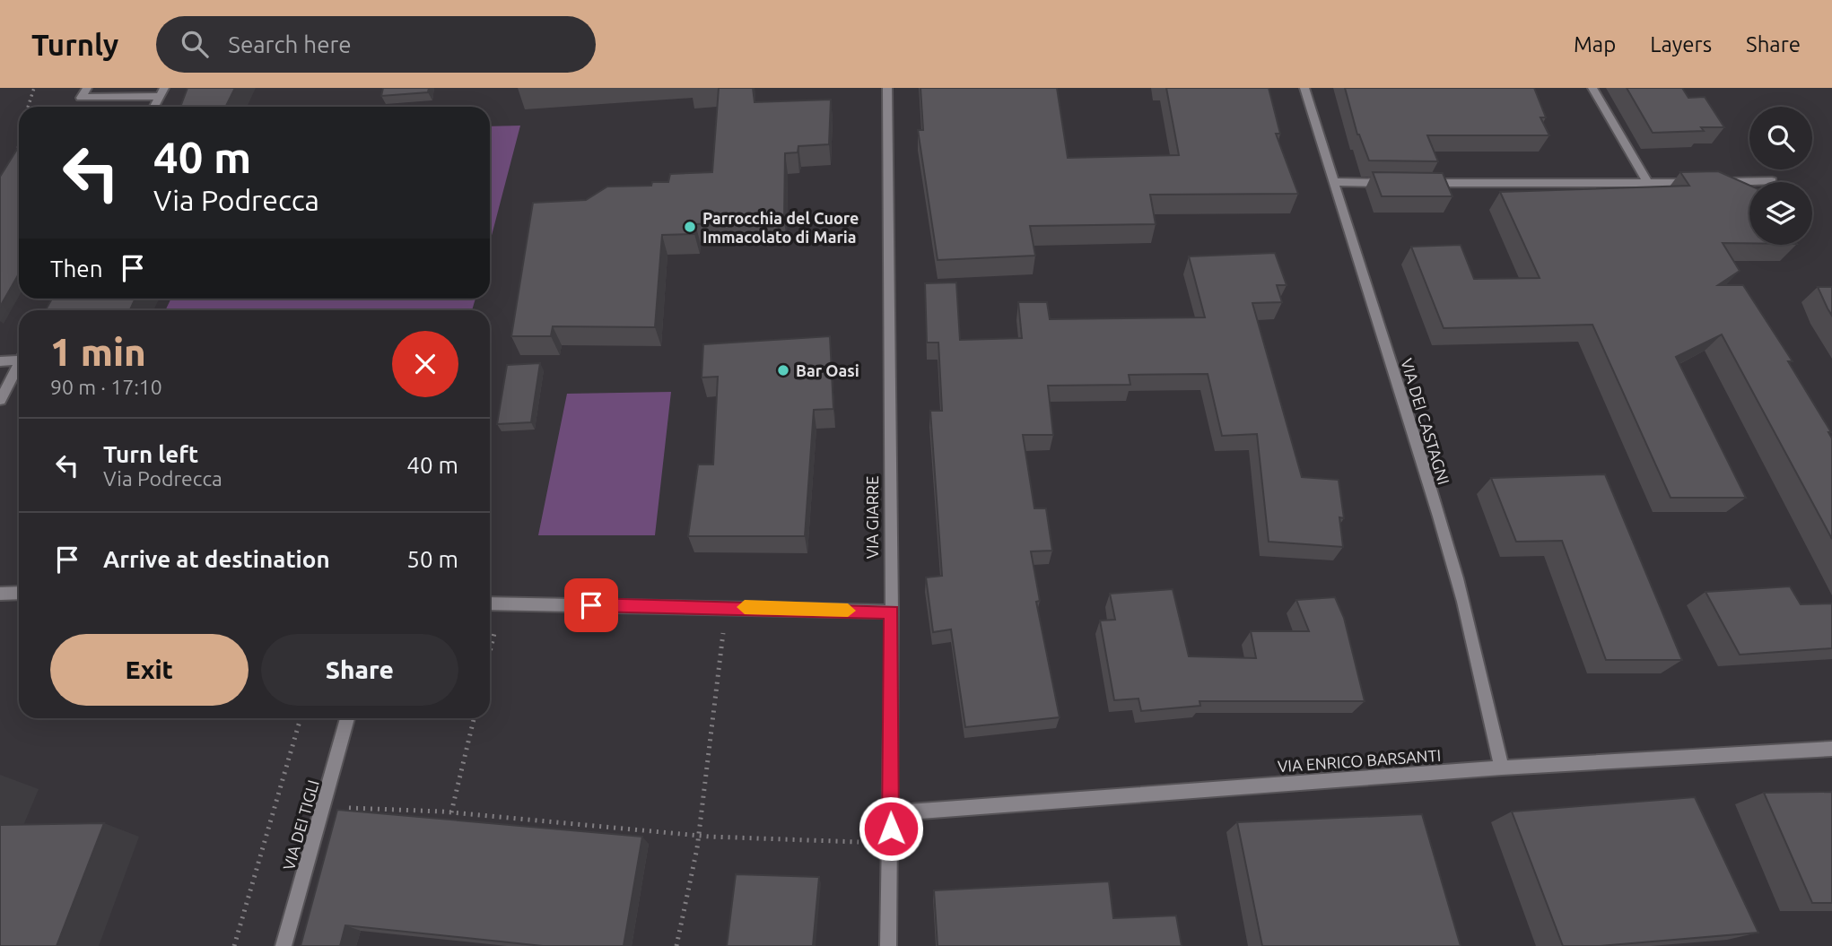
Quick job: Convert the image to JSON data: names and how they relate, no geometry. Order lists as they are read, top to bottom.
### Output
{
  "streets": {
    "street": [
      "VIA DEI CASTAGNI",
      "VIA GIARRE",
      "VIA ENRICO BARSANTI",
      "VIA DEI TIGLI"
    ]
  },
  "crossings": [
    ["VIA DEI CASTAGNI", "VIA ENRICO BARSANTI"],
    ["VIA GIARRE", "VIA ENRICO BARSANTI"]
  ],
  "places": ["Parrocchia del Cuore Immacolato di Maria", "Bar Oasi"],
  "page": {
    "header": "Turnly",
    "search": "Search here",
    "nav": ["Map", "Layers", "Share"],
    "turn": ["40 m", "Via Podrecca"],
    "then": "Then",
    "heading": ["1 min", "90 m · 17:10"],
    "list": [
      {
        "name": "Turn left",
        "note": "Via Podrecca",
        "value": "40 m"
      },
      {
        "name": "Arrive at destination",
        "value": "50 m"
      }
    ],
    "buttons": ["Exit", "Share"]
  }
}
